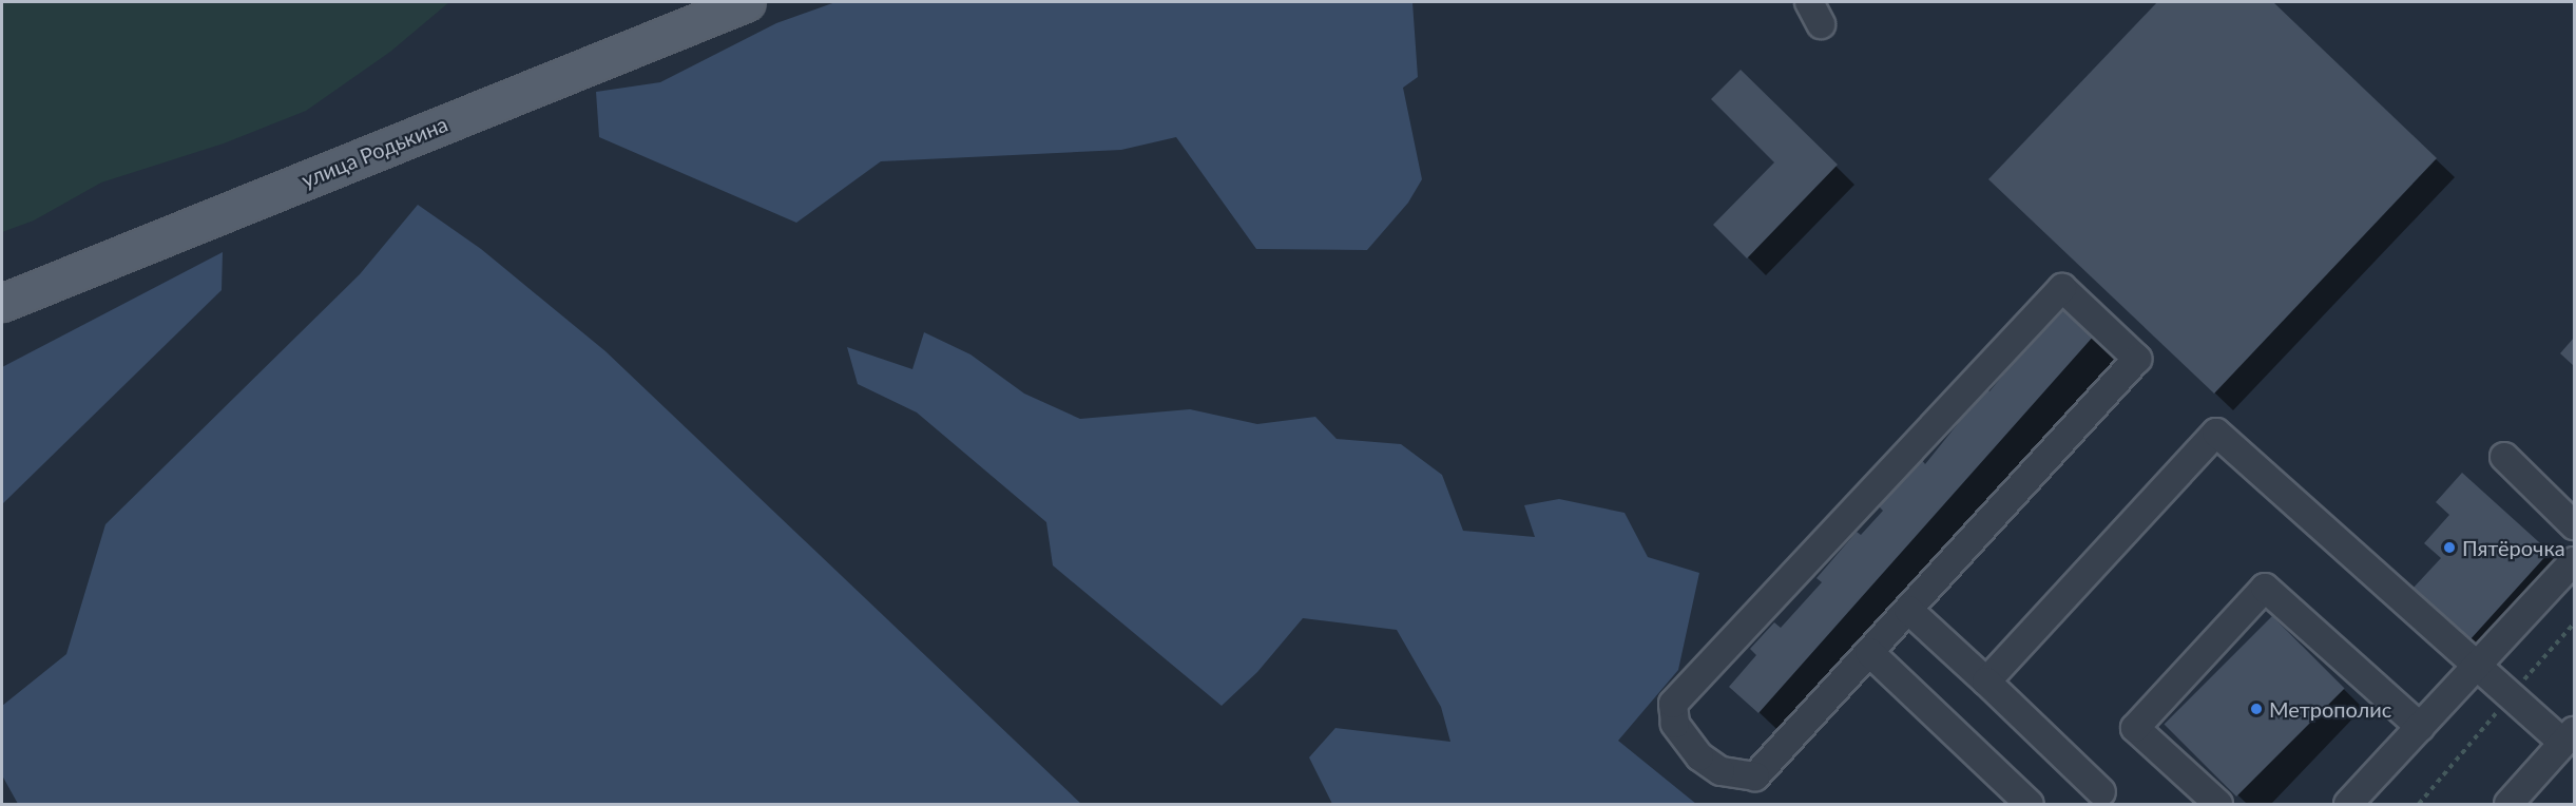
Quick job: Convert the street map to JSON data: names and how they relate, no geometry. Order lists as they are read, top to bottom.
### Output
{
  "streets": {
    "main road": ["улица Родькина"]
  },
  "places": ["Пятёрочка", "Метрополис"]
}
